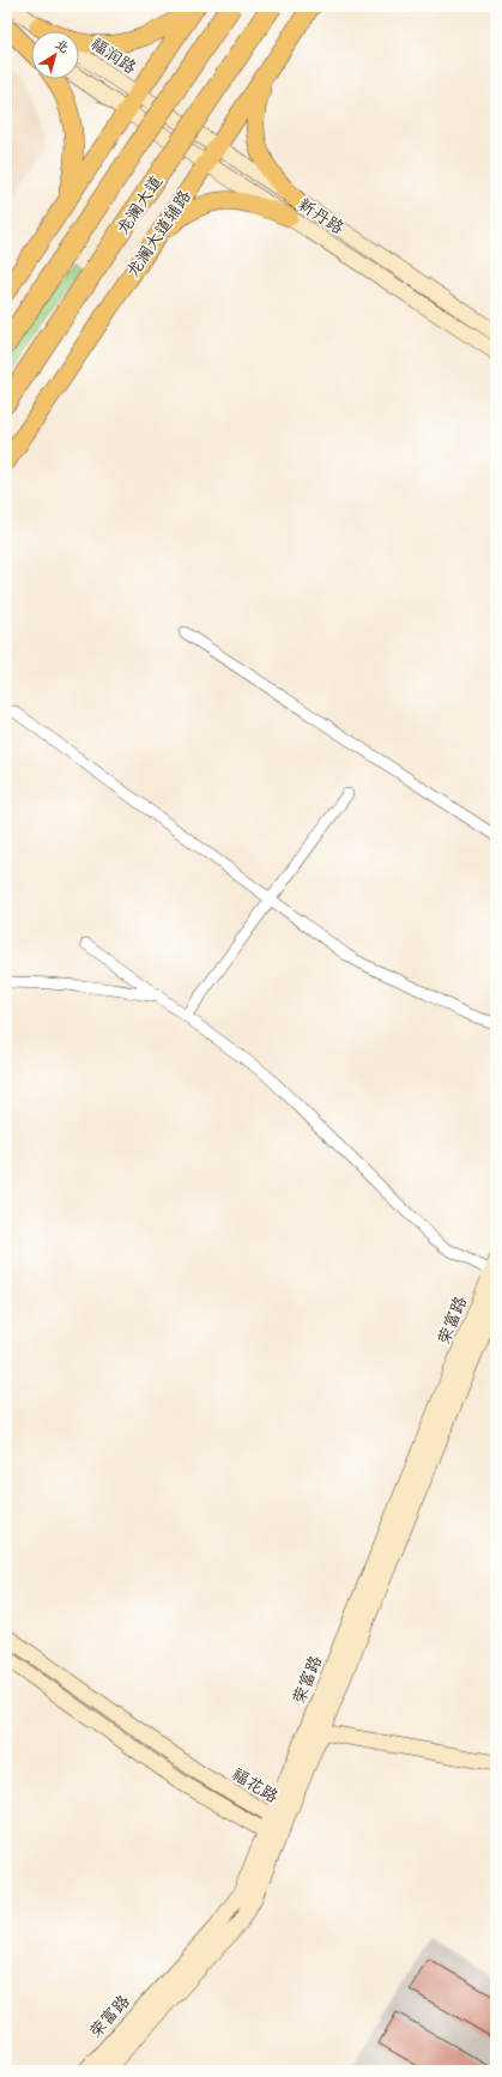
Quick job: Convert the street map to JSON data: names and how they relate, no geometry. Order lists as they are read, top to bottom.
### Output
{
  "streets": {
    "highway": ["龙澜大道"],
    "main road": ["龙澜大道辅路"],
    "street": [
      "福润路",
      "新丹路",
      "荣富路",
      "福花路"
    ]
  },
  "crossings": [
    ["福润路", "新丹路"],
    ["新丹路", "龙澜大道辅路"],
    ["荣富路", "福花路"]
  ],
  "north": "top right"
}
